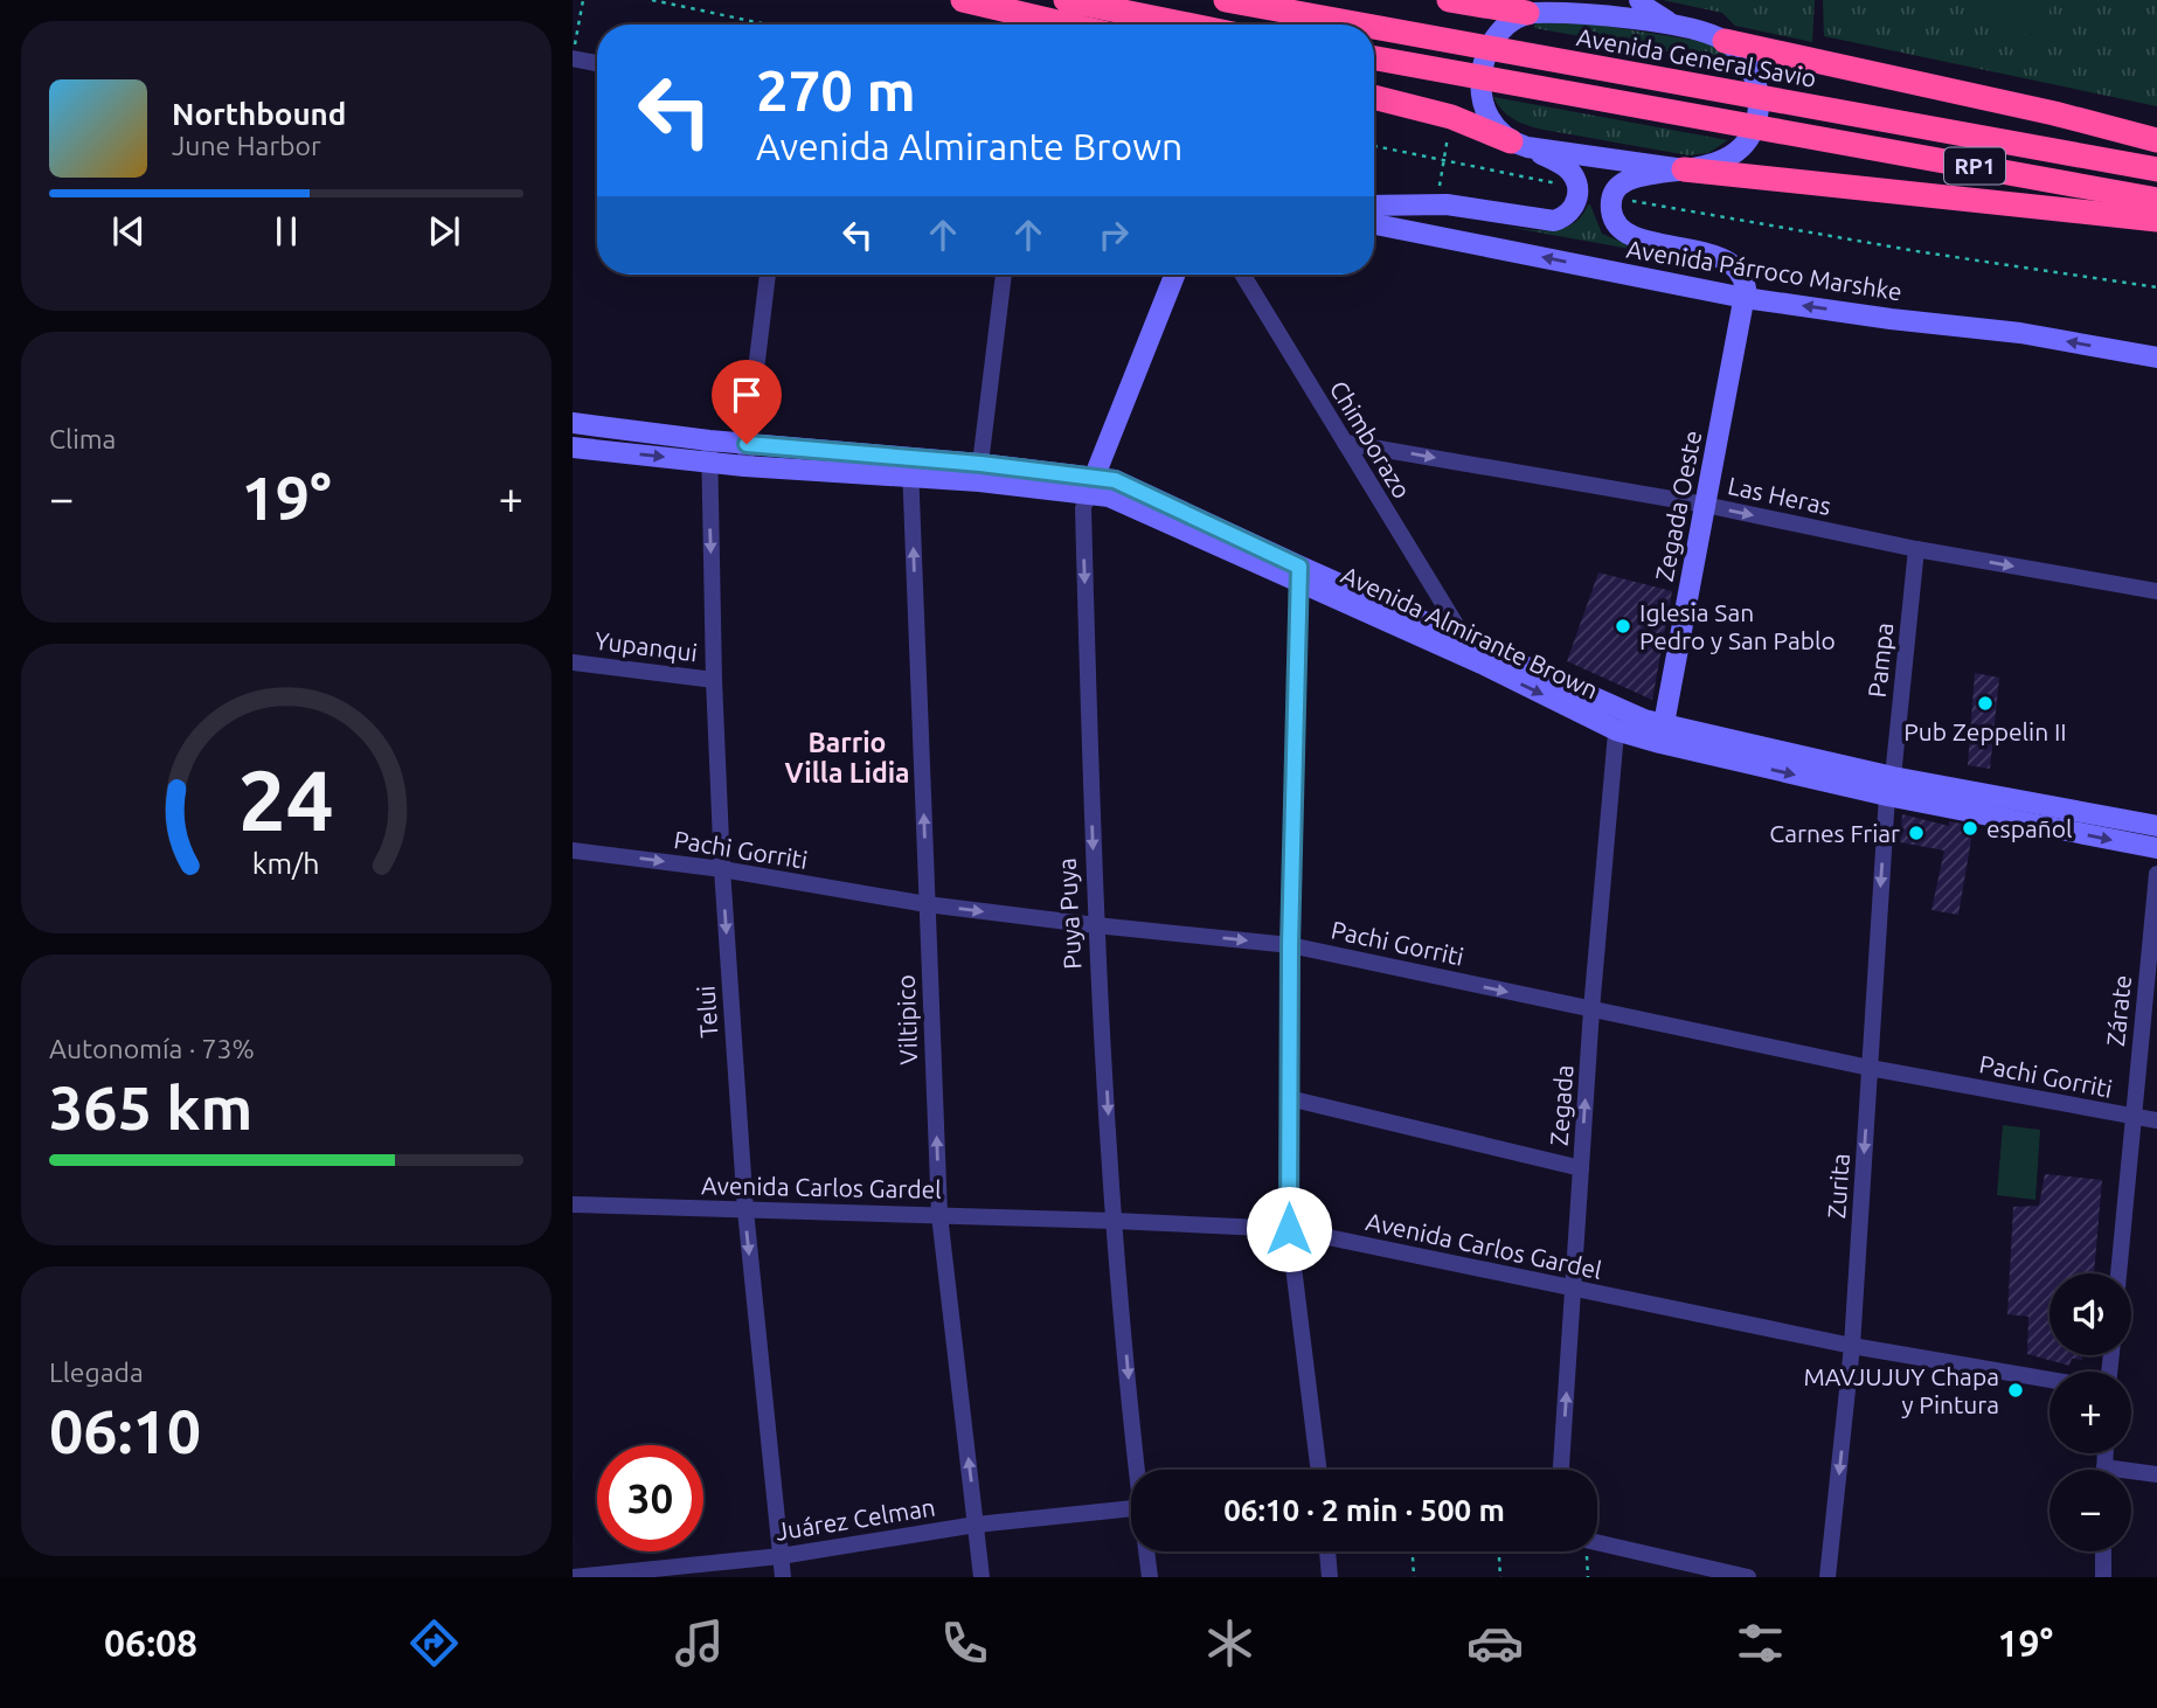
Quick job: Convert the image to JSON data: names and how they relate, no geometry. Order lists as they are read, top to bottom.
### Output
{
  "streets": {
    "highway": ["Avenida General Savio", "RP1"],
    "main road": [
      "Avenida Párroco Marshke",
      "Zegada Oeste",
      "Avenida Almirante Brown",
      "Puya Puya"
    ],
    "street": [
      "Chimborazo",
      "Las Heras",
      "Yupanqui",
      "Pampa",
      "Pachi Gorriti",
      "Zárate",
      "Telui",
      "Viltipico",
      "Zegada",
      "Zurita",
      "Avenida Carlos Gardel",
      "Juárez Celman"
    ]
  },
  "crossings": [
    ["Avenida Párroco Marshke", "Zegada Oeste"],
    ["Chimborazo", "Las Heras"],
    ["Chimborazo", "Avenida Almirante Brown"],
    ["Las Heras", "Zegada Oeste"],
    ["Las Heras", "Pampa"],
    ["Zegada Oeste", "Avenida Almirante Brown"],
    ["Avenida Almirante Brown", "Pampa"],
    ["Avenida Almirante Brown", "Puya Puya"],
    ["Avenida Almirante Brown", "Telui"],
    ["Avenida Almirante Brown", "Viltipico"],
    ["Avenida Almirante Brown", "Zegada"],
    ["Avenida Almirante Brown", "Zurita"],
    ["Yupanqui", "Telui"],
    ["Pampa", "Zurita"],
    ["Pachi Gorriti", "Puya Puya"],
    ["Pachi Gorriti", "Zárate"],
    ["Pachi Gorriti", "Telui"],
    ["Pachi Gorriti", "Viltipico"],
    ["Pachi Gorriti", "Zegada"],
    ["Pachi Gorriti", "Zurita"],
    ["Puya Puya", "Avenida Carlos Gardel"],
    ["Telui", "Avenida Carlos Gardel"],
    ["Telui", "Juárez Celman"],
    ["Viltipico", "Avenida Carlos Gardel"],
    ["Viltipico", "Juárez Celman"],
    ["Zegada", "Avenida Carlos Gardel"],
    ["Zurita", "Avenida Carlos Gardel"]
  ],
  "one_way": [
    "Avenida Párroco Marshke",
    "Las Heras",
    "Pachi Gorriti",
    "Puya Puya",
    "Telui",
    "Viltipico",
    "Zegada",
    "Zurita"
  ],
  "districts": ["Barrio Villa Lidia"],
  "places": [
    "Iglesia San Pedro y San Pablo",
    "Pub Zeppelin II",
    "español",
    "Carnes Friar",
    "MAVJUJUY Chapa y Pintura"
  ],
  "page": {
    "turn": ["270 m", "Avenida Almirante Brown"],
    "song": ["Northbound", "June Harbor"],
    "tile": [
      "Clima",
      ["Autonomía · 73%", "365 km"],
      ["Llegada", "06:10"]
    ],
    "heat": ["−", "19°", "+"],
    "map_buttons": ["+", "−"],
    "limit": "30",
    "trip": "06:10 · 2 min · 500 m",
    "tabs": ["06:08", "19°"],
    "gauge": ["24", "km/h"]
  }
}
